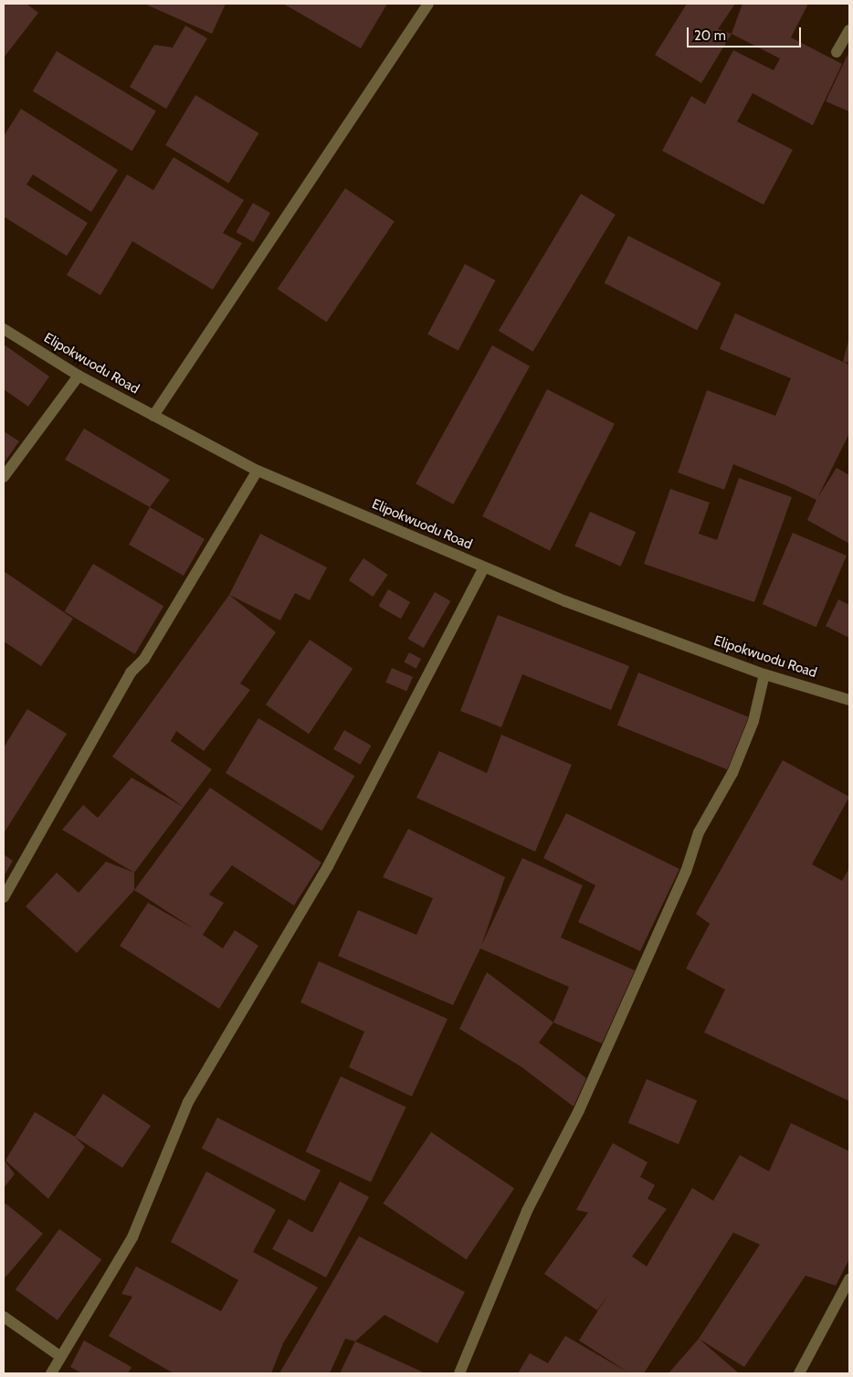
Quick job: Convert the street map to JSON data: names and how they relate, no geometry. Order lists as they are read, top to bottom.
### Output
{
  "streets": {
    "street": ["Elipokwuodu Road"]
  },
  "scale_bar": "20 m"
}
